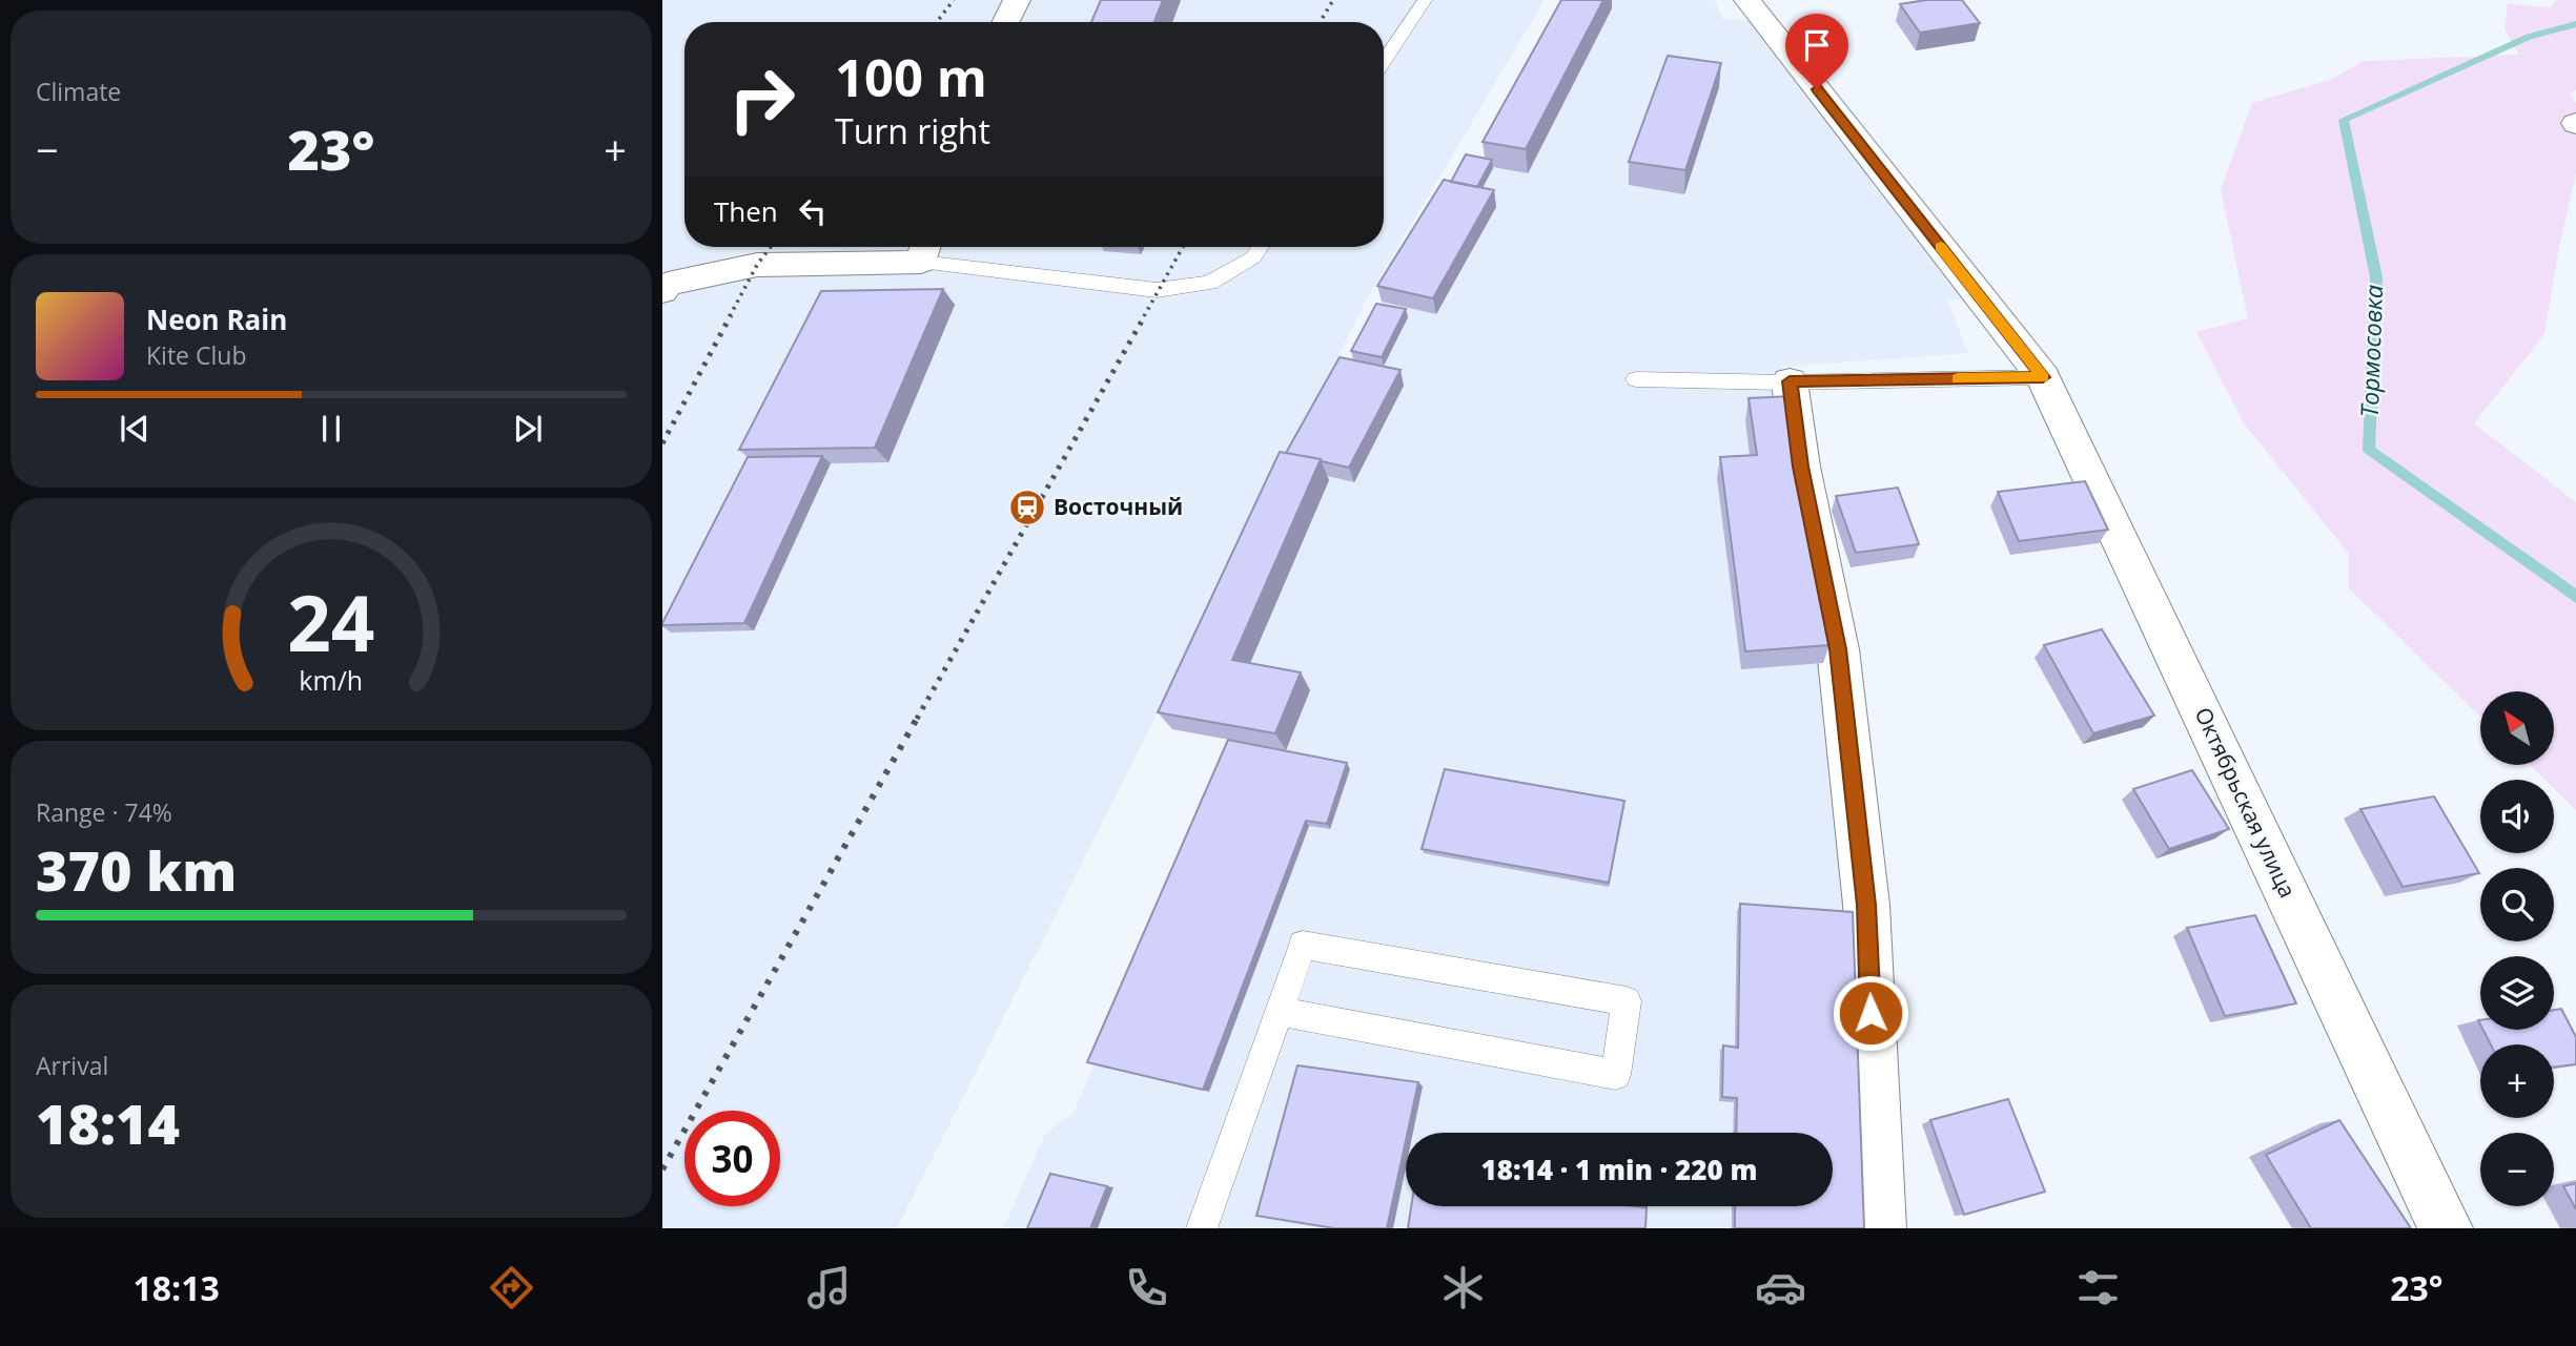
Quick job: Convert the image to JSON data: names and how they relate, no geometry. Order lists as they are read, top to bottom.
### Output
{
  "streets": {
    "street": ["Октябрьская улица"]
  },
  "water": ["Тормосовка"],
  "places": {
    "station": ["Восточный"]
  },
  "north": "top left",
  "page": {
    "tile": [
      "Climate",
      ["Range · 74%", "370 km"],
      ["Arrival", "18:14"]
    ],
    "turn": ["100 m", "Turn right"],
    "heat": ["−", "23°", "+"],
    "then": "Then",
    "song": ["Neon Rain", "Kite Club"],
    "map_buttons": ["+", "−"],
    "limit": "30",
    "trip": "18:14 · 1 min · 220 m",
    "tabs": ["18:13", "23°"],
    "gauge": ["24", "km/h"]
  }
}
